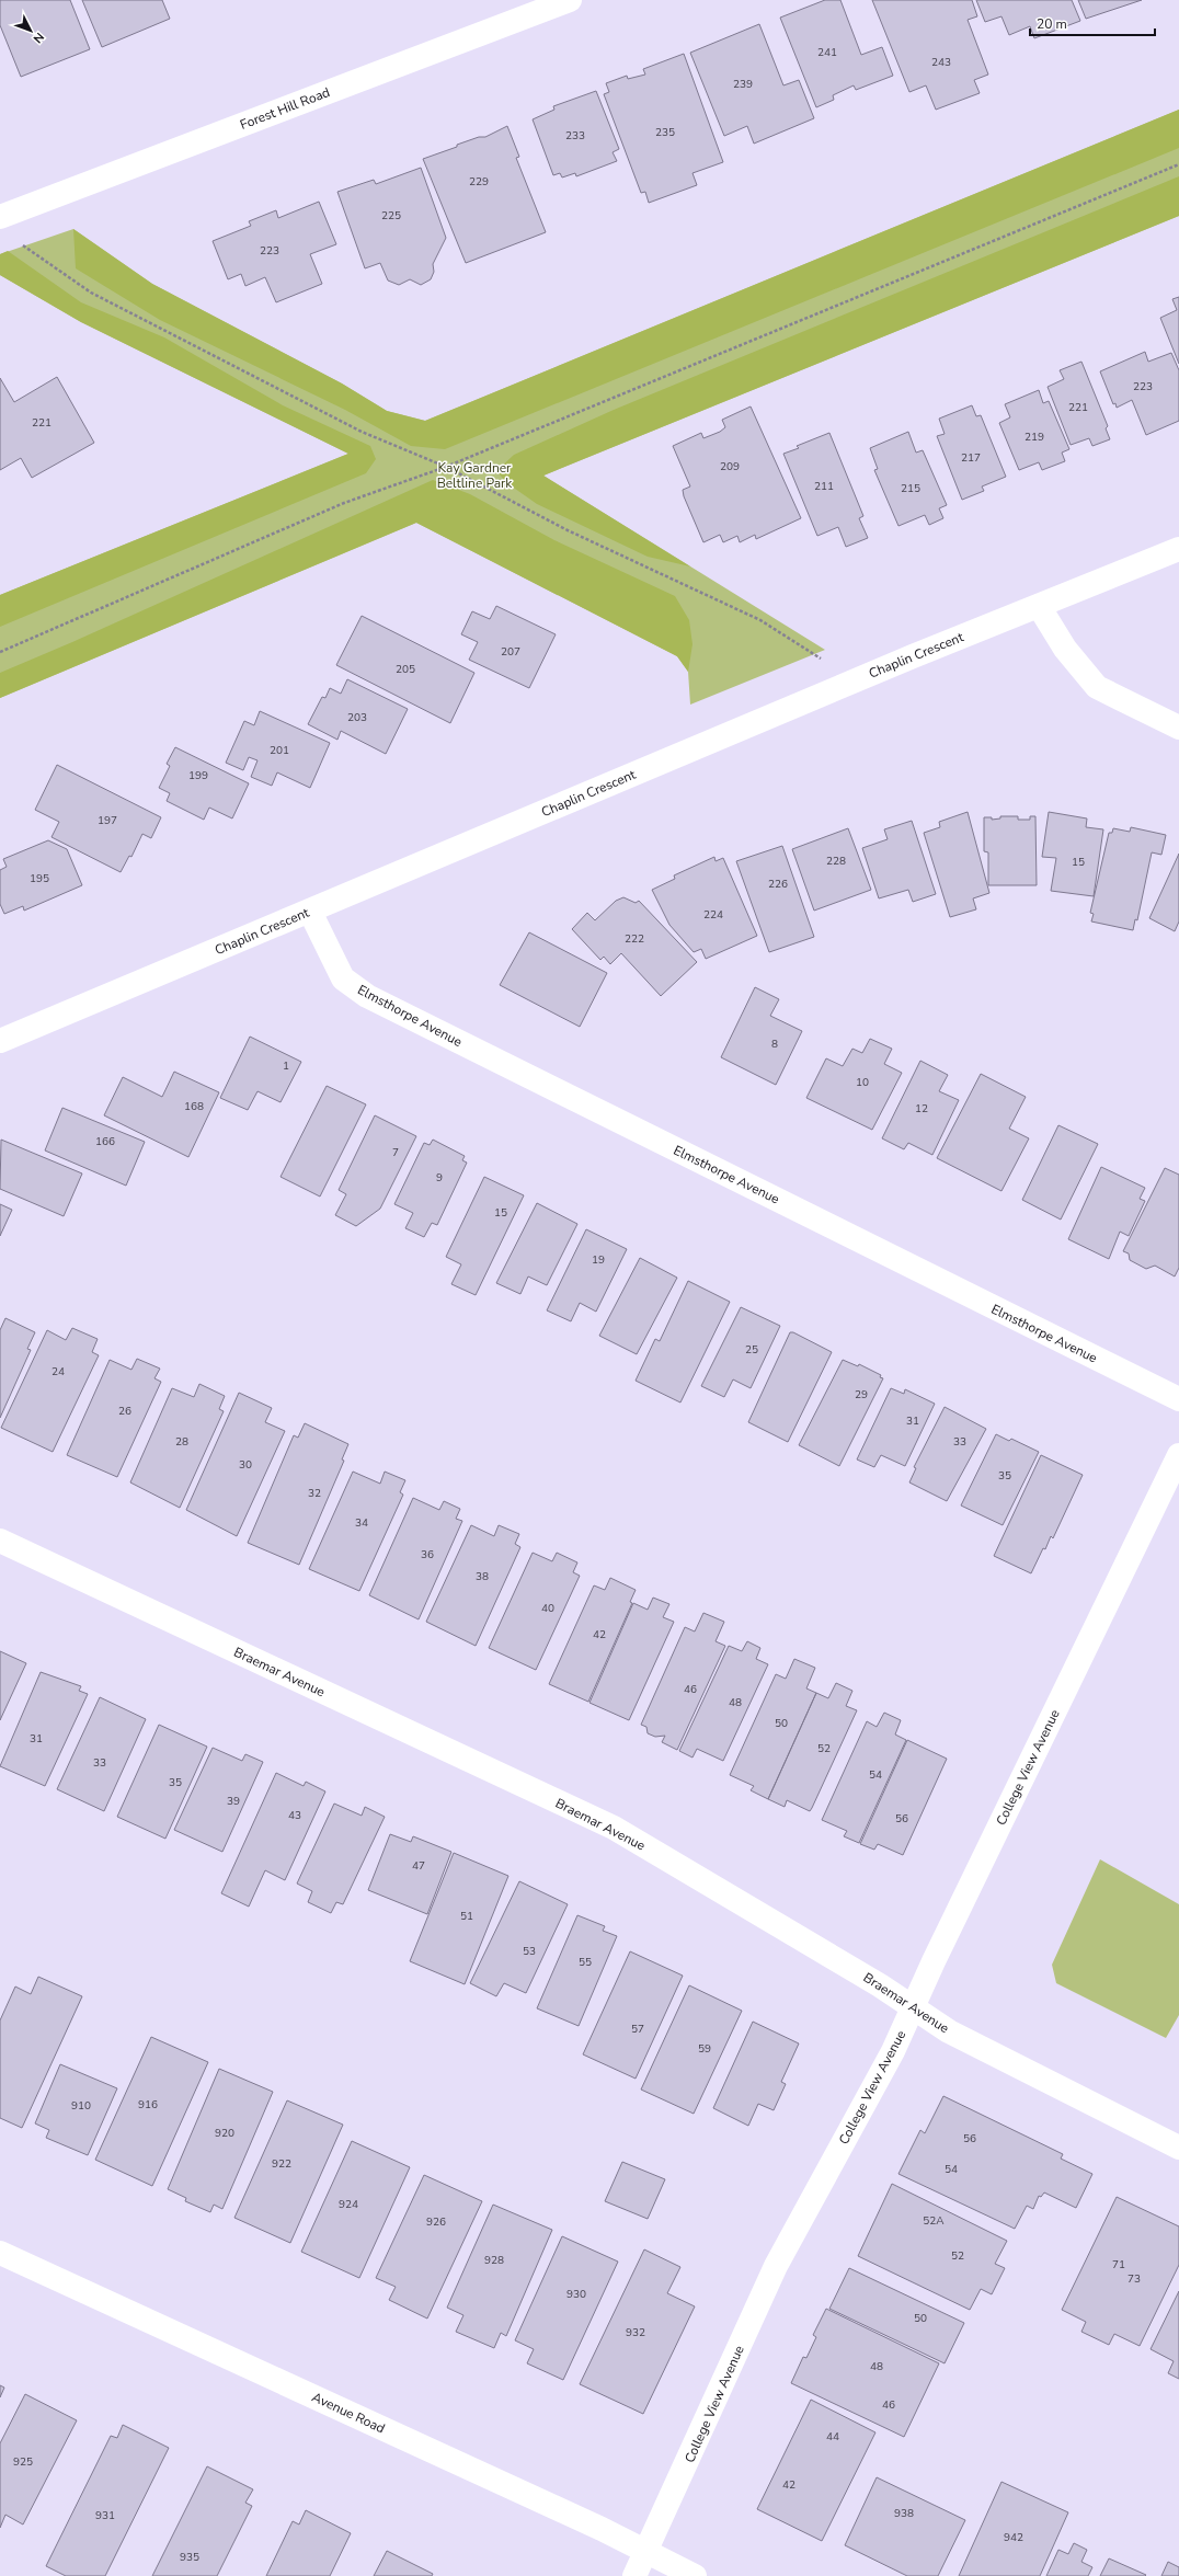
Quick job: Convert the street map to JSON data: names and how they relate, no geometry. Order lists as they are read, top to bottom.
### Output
{
  "streets": {
    "street": [
      "Forest Hill Road",
      "Chaplin Crescent",
      "Elmsthorpe Avenue",
      "Braemar Avenue",
      "College View Avenue",
      "Avenue Road"
    ]
  },
  "crossings": [
    ["Chaplin Crescent", "Elmsthorpe Avenue"],
    ["Braemar Avenue", "College View Avenue"],
    ["College View Avenue", "Avenue Road"]
  ],
  "parks": ["Kay Gardner Beltline Park"],
  "house_numbers": [
    "241",
    "243",
    "239",
    "235",
    "233",
    "229",
    "225",
    "223",
    "223",
    "221",
    "221",
    "219",
    "217",
    "209",
    "211",
    "215",
    "207",
    "205",
    "203",
    "201",
    "199",
    "197",
    "228",
    "15",
    "195",
    "226",
    "224",
    "222",
    "8",
    "1",
    "10",
    "168",
    "12",
    "166",
    "7",
    "9",
    "15",
    "19",
    "25",
    "24",
    "29",
    "26",
    "31",
    "28",
    "33",
    "30",
    "35",
    "32",
    "34",
    "36",
    "38",
    "40",
    "42",
    "46",
    "48",
    "50",
    "31",
    "52",
    "33",
    "54",
    "35",
    "39",
    "43",
    "56",
    "47",
    "51",
    "53",
    "55",
    "57",
    "59",
    "916",
    "910",
    "920",
    "56",
    "922",
    "54",
    "924",
    "52A",
    "926",
    "52",
    "928",
    "71",
    "73",
    "930",
    "50",
    "932",
    "48",
    "46",
    "44",
    "925",
    "42",
    "938",
    "931",
    "942",
    "935"
  ],
  "scale_bar": "20 m",
  "north": "bottom right"
}
